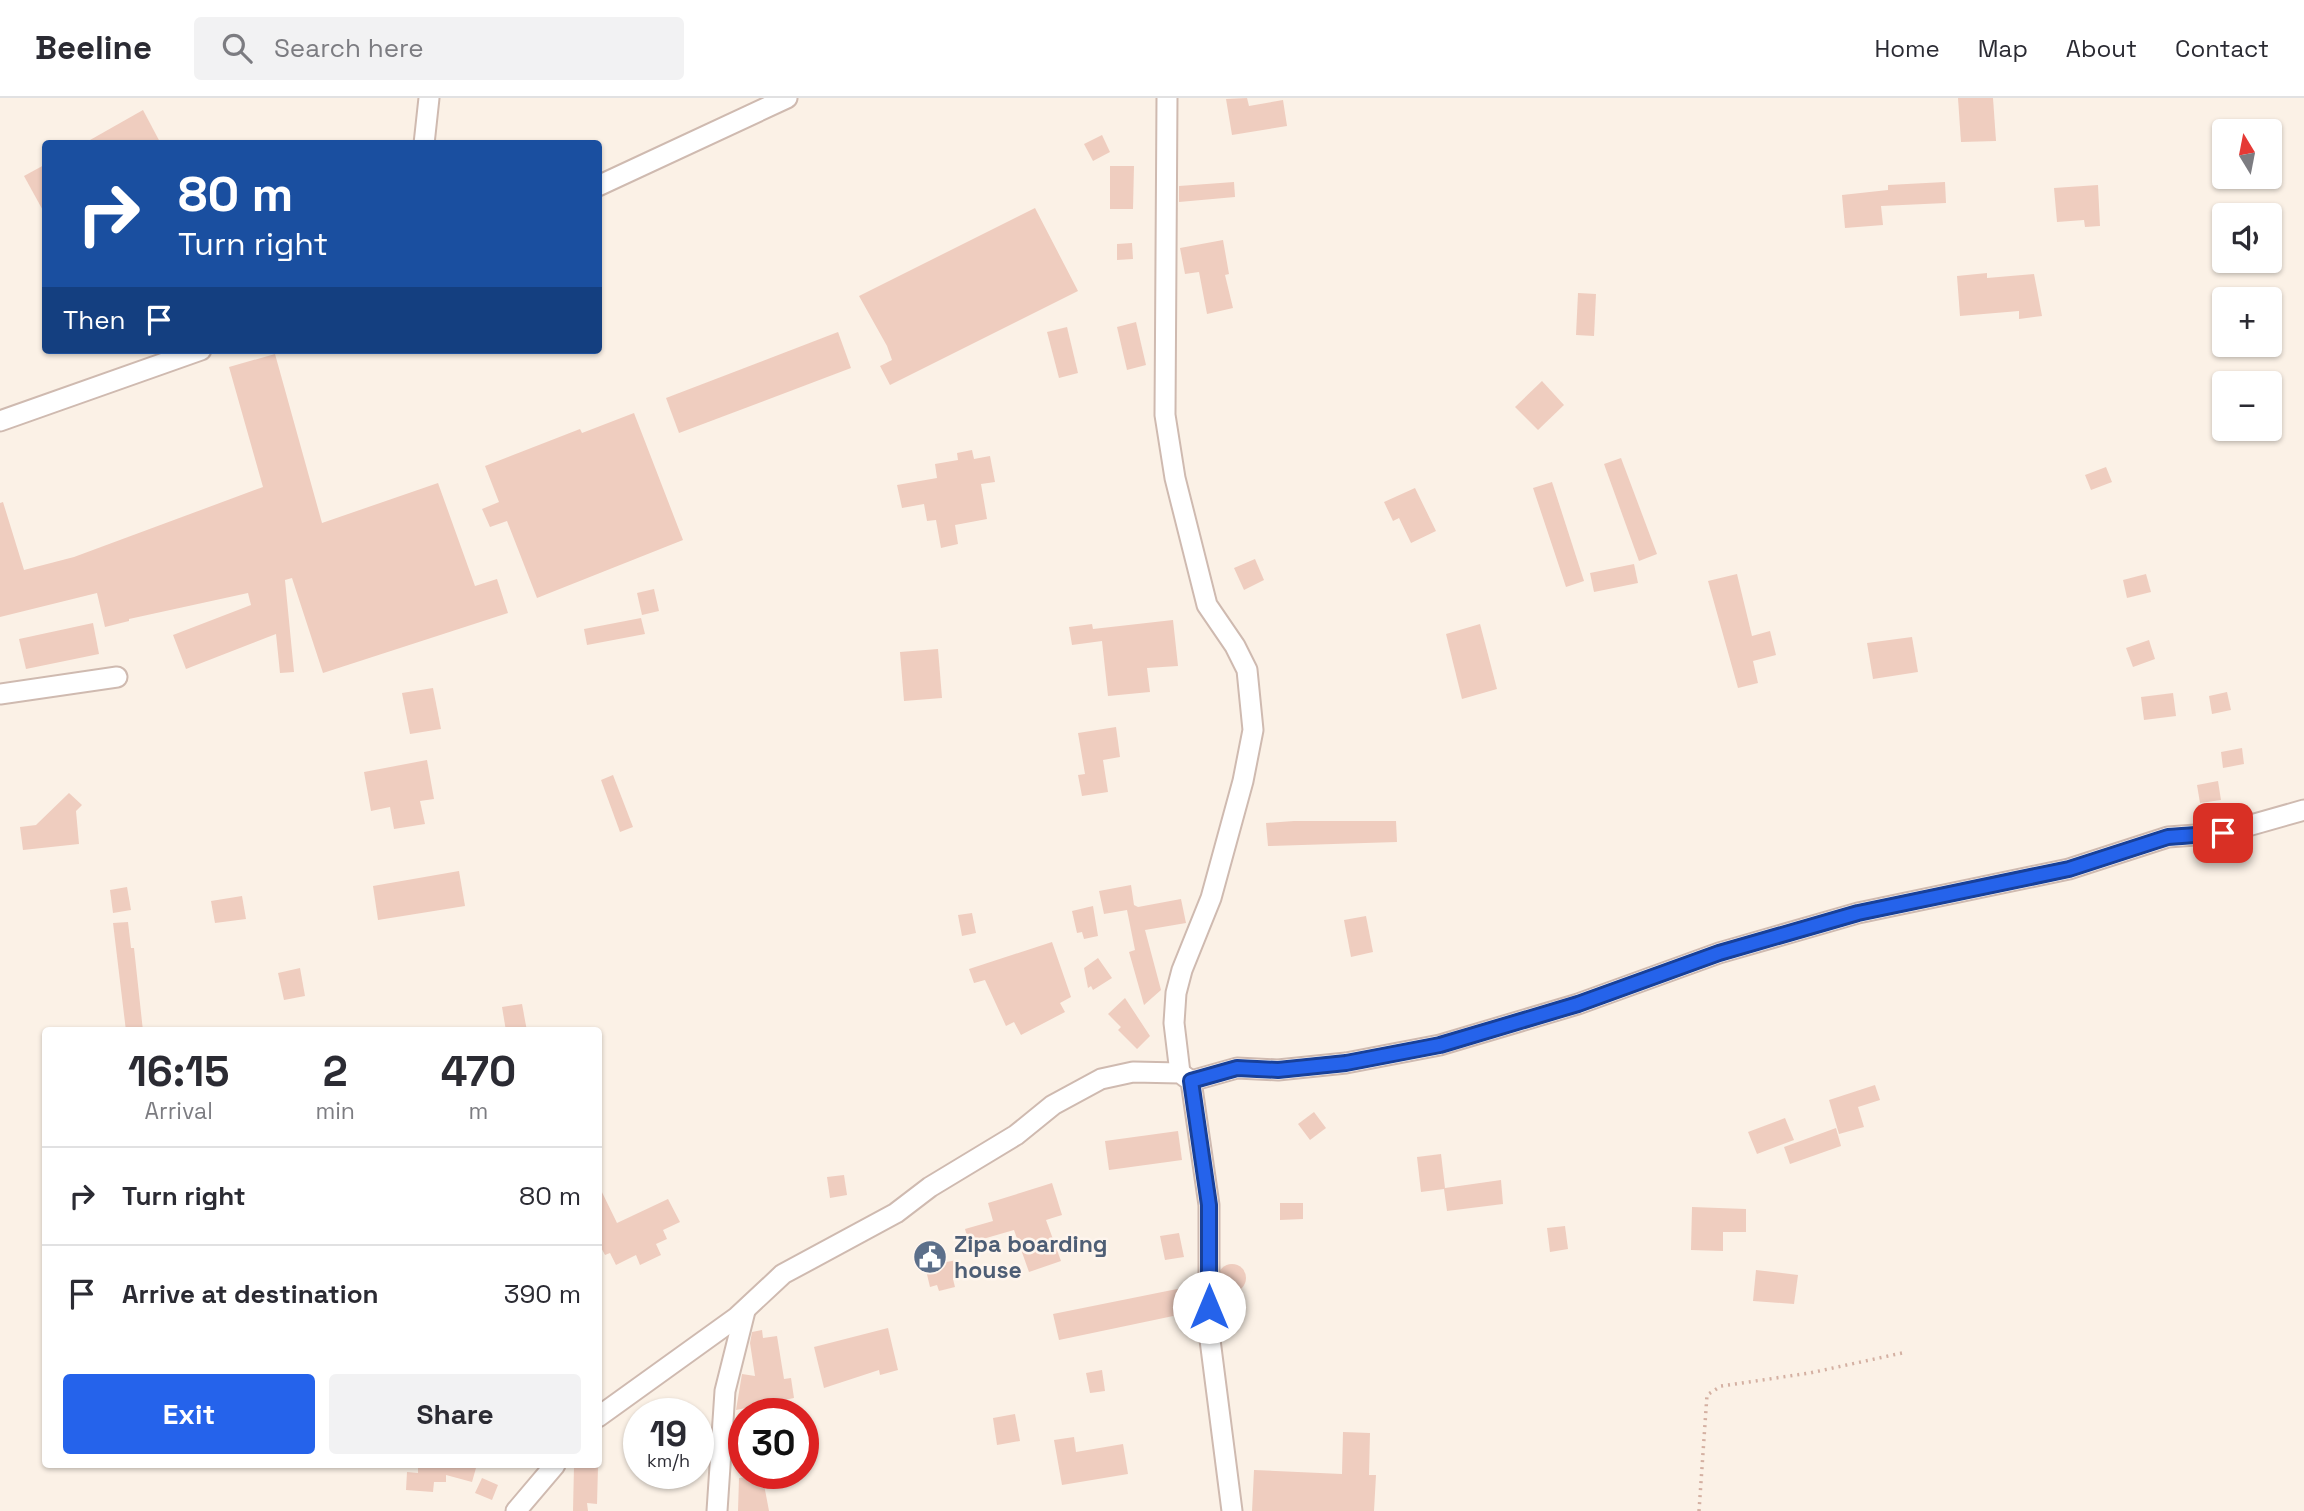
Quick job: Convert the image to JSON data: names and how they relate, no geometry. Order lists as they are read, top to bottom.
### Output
{
  "places": {
    "public building": ["Zipa boarding house"]
  },
  "north": "top",
  "page": {
    "header": "Beeline",
    "search": "Search here",
    "nav": [
      "Home",
      "Map",
      "About",
      "Contact"
    ],
    "map_buttons": ["+", "−"],
    "turn": ["80 m", "Turn right"],
    "then": "Then",
    "eta": [
      "16:15",
      "Arrival",
      "2",
      "min",
      "470",
      "m"
    ],
    "list": [
      {
        "name": "Turn right",
        "value": "80 m"
      },
      {
        "name": "Arrive at destination",
        "value": "390 m"
      }
    ],
    "buttons": ["Exit", "Share"],
    "speed": "19 km/h",
    "limit": "30"
  }
}
